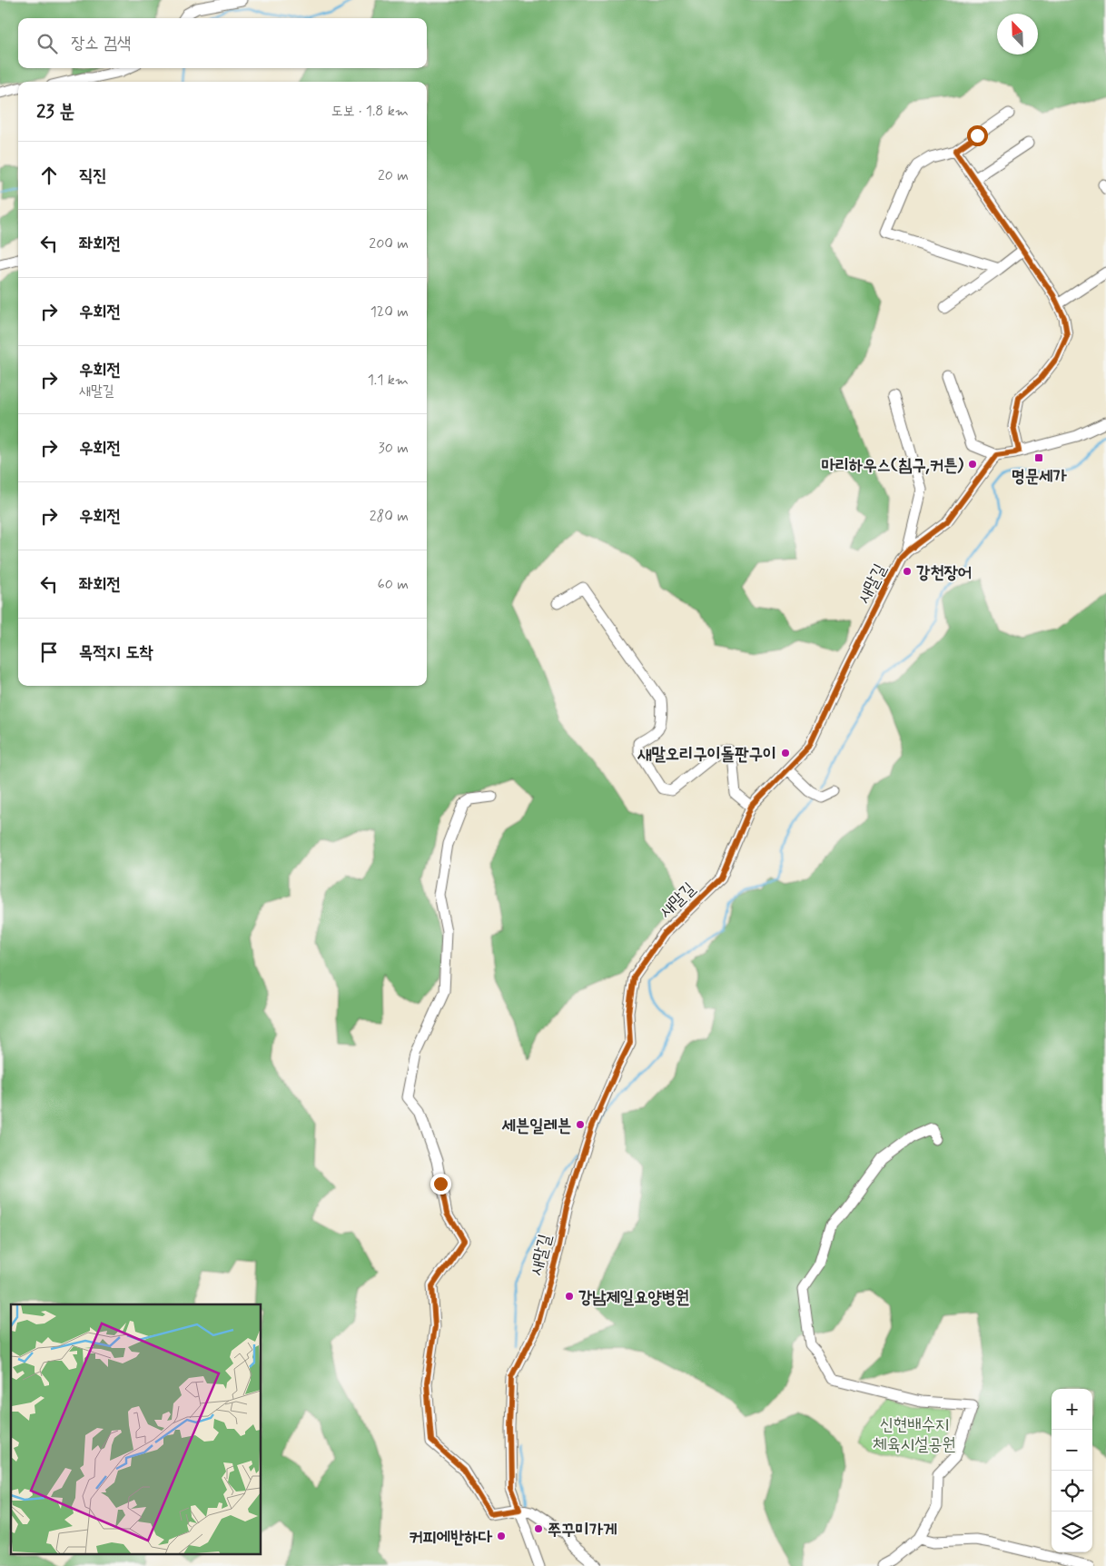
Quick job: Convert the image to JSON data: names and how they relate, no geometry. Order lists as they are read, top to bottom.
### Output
{
  "streets": {
    "street": ["새말길"]
  },
  "parks": ["신현배수지 체육시설공원"],
  "places": {
    "transit": ["명문세가"],
    "other": [
      "마리하우스(침구,커튼)",
      "강천장어",
      "새말오리구이돌판구이",
      "세븐일레븐",
      "강남제일요양병원",
      "쭈꾸미가게",
      "커피에반하다"
    ]
  },
  "north": "top left",
  "page": {
    "search": "장소 검색",
    "heading": ["23 분", "도보 · 1.8 km"],
    "list": [
      ["직진", "20 m"],
      ["좌회전", "200 m"],
      ["우회전", "120 m"],
      ["우회전", "새말길", "1.1 km"],
      ["우회전", "30 m"],
      ["우회전", "280 m"],
      ["좌회전", "60 m"],
      "목적지 도착"
    ],
    "map_buttons": ["+", "−"]
  }
}
